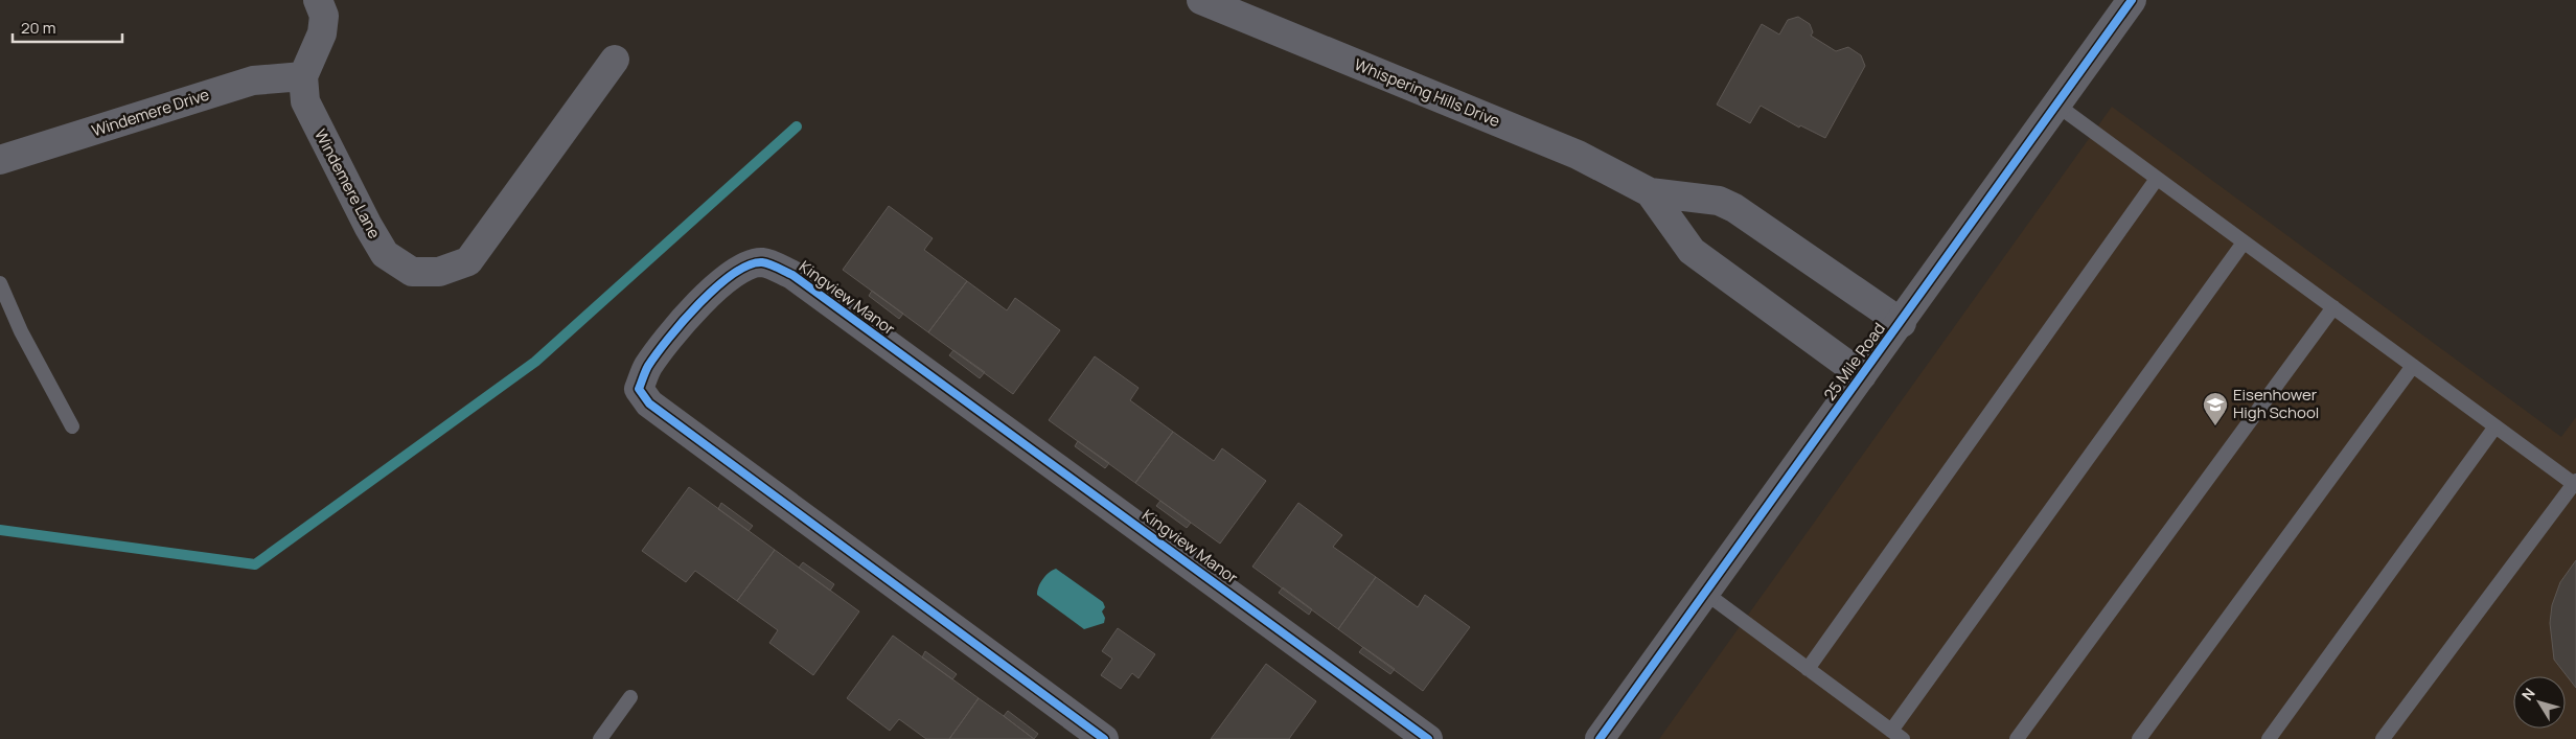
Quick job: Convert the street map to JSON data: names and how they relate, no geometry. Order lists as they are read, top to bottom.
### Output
{
  "streets": {
    "street": [
      "Whispering Hills Drive",
      "Windemere Drive",
      "Windemere Lane",
      "Kingview Manor",
      "25 Mile Road"
    ]
  },
  "crossings": [
    ["Whispering Hills Drive", "25 Mile Road"],
    ["Windemere Drive", "Windemere Lane"]
  ],
  "places": {
    "school or university": ["Eisenhower High School"]
  },
  "scale_bar": "20 m",
  "north": "top left"
}
